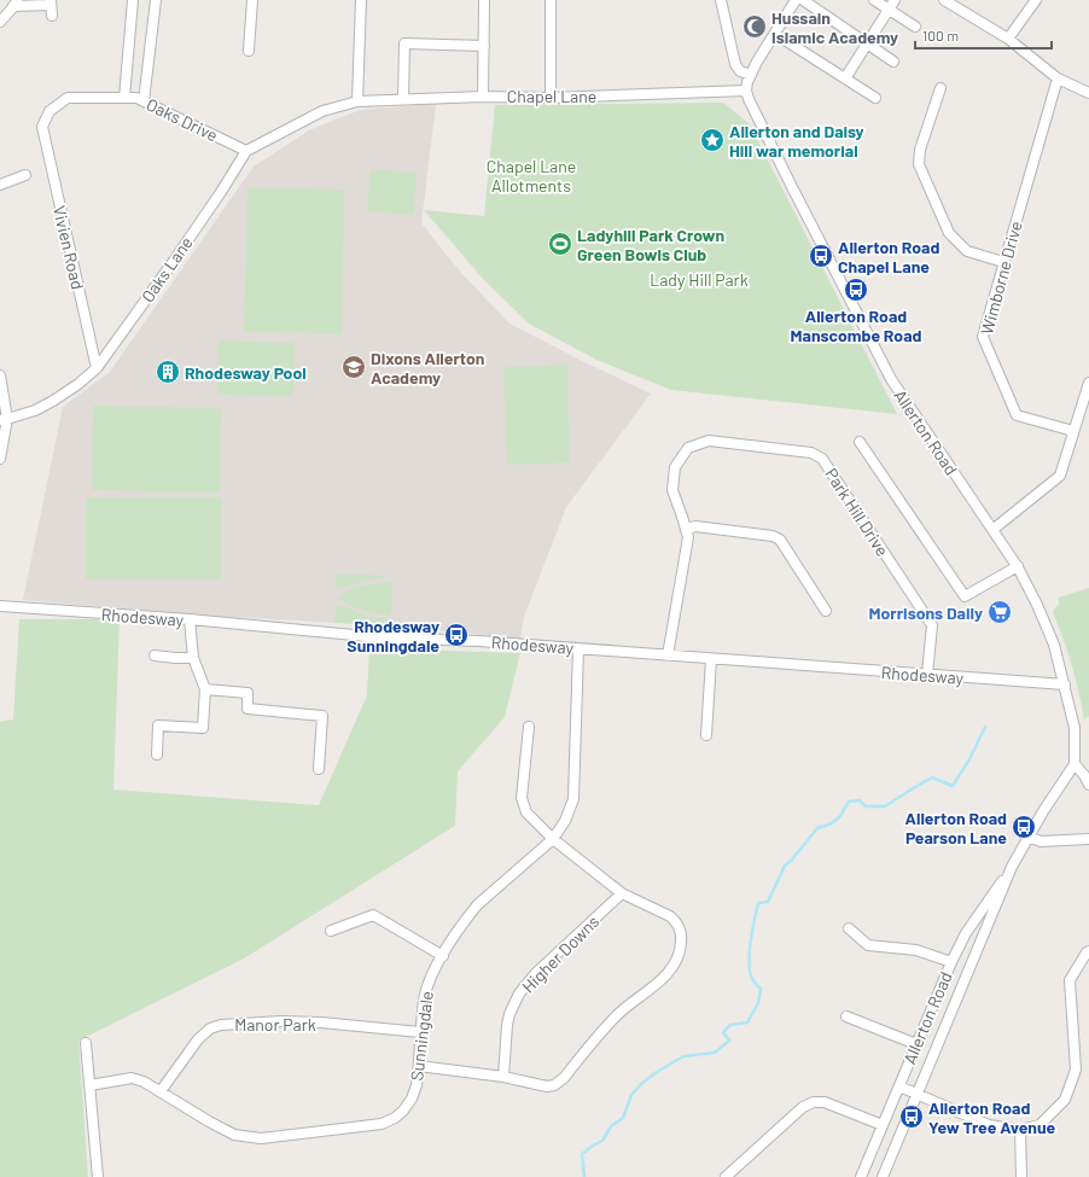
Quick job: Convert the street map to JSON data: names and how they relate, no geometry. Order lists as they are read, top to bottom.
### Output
{
  "streets": {
    "street": [
      "Chapel Lane",
      "Oaks Drive",
      "Vivien Road",
      "Oaks Lane",
      "Wimborne Drive",
      "Allerton Road",
      "Park Hill Drive",
      "Rhodesway",
      "Higher Downs",
      "Manor Park",
      "Sunningdale"
    ]
  },
  "crossings": [
    ["Chapel Lane", "Oaks Lane"],
    ["Chapel Lane", "Allerton Road"],
    ["Oaks Drive", "Vivien Road"],
    ["Oaks Drive", "Oaks Lane"],
    ["Vivien Road", "Oaks Lane"],
    ["Allerton Road", "Rhodesway"],
    ["Park Hill Drive", "Rhodesway"],
    ["Rhodesway", "Sunningdale"],
    ["Manor Park", "Sunningdale"]
  ],
  "parks": ["Chapel Lane Allotments", "Lady Hill Park"],
  "places": {
    "mosque": ["Hussain Islamic Academy"],
    "place": ["Allerton and Daisy Hill war memorial"],
    "sports": ["Ladyhill Park Crown Green Bowls Club"],
    "bus stop": [
      "Allerton Road Chapel Lane",
      "Allerton Road Manscombe Road",
      "Rhodesway Sunningdale",
      "Allerton Road Pearson Lane",
      "Allerton Road Yew Tree Avenue"
    ],
    "school or university": ["Dixons Allerton Academy"],
    "building": ["Rhodesway Pool"],
    "supermarket": ["Morrisons Daily"]
  },
  "scale_bar": "100 m"
}
